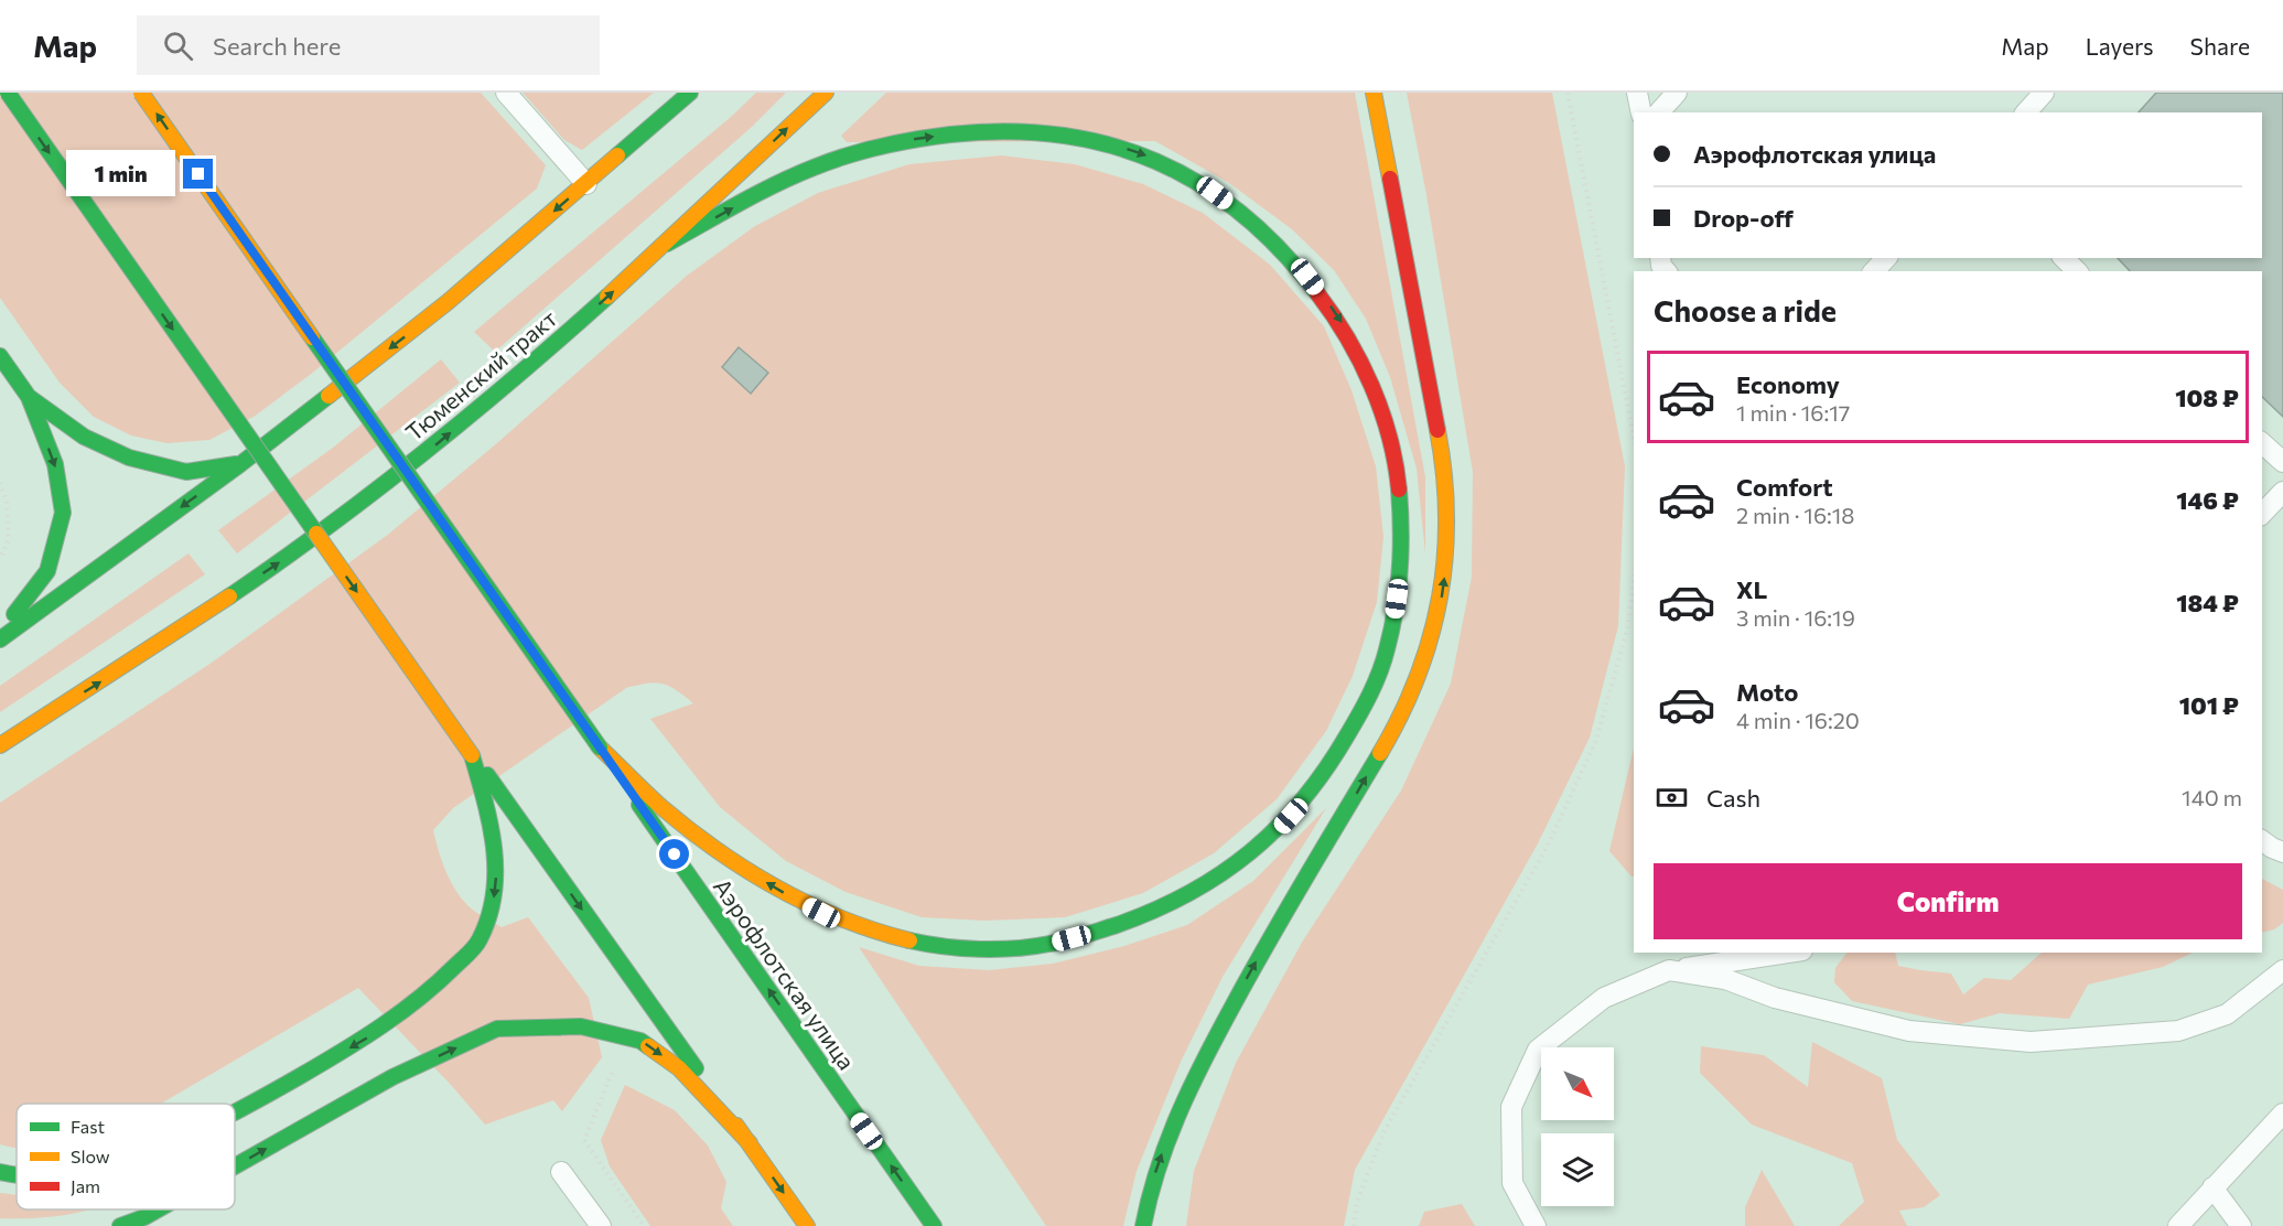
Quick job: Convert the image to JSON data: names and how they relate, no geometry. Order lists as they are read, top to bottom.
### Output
{
  "streets": {
    "main road": ["Тюменский тракт", "Аэрофлотская улица"]
  },
  "legend": ["Fast", "Slow", "Jam"],
  "north": "bottom right",
  "page": {
    "header": "Map",
    "search": "Search here",
    "nav": ["Map", "Layers", "Share"],
    "banner": ["Аэрофлотская улица", "Drop-off"],
    "bubble": "1 min",
    "heading": "Choose a ride",
    "list": [
      {
        "name": "Economy",
        "note": "1 min · 16:17",
        "value": "108 ₽"
      },
      {
        "name": "Comfort",
        "note": "2 min · 16:18",
        "value": "146 ₽"
      },
      {
        "name": "XL",
        "note": "3 min · 16:19",
        "value": "184 ₽"
      },
      {
        "name": "Moto",
        "note": "4 min · 16:20",
        "value": "101 ₽"
      }
    ],
    "pay": ["Cash", "140 m"],
    "buttons": "Confirm"
  }
}
